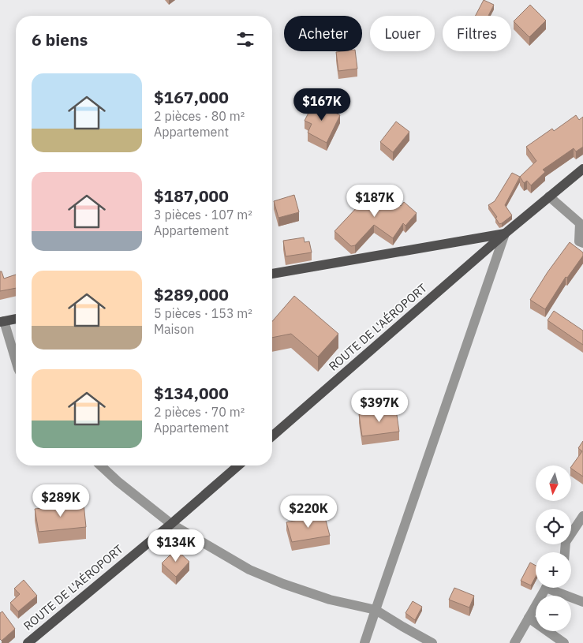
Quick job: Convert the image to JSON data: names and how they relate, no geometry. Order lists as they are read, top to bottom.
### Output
{
  "streets": {
    "main road": ["ROUTE DE L'AÉROPORT"]
  },
  "north": "bottom",
  "page": {
    "chip": ["Acheter", "Louer", "Filtres"],
    "heading": "6 biens",
    "list": [
      {
        "name": "$167,000",
        "note": "2 pièces · 80 m² · Appartement"
      },
      {
        "name": "$187,000",
        "note": "3 pièces · 107 m² · Appartement"
      },
      {
        "name": "$289,000",
        "note": "5 pièces · 153 m² · Maison"
      },
      {
        "name": "$134,000",
        "note": "2 pièces · 70 m² · Appartement"
      }
    ],
    "price": [
      "$167K",
      "$187K",
      "$397K",
      "$289K",
      "$220K",
      "$134K"
    ],
    "map_buttons": ["+", "−"]
  }
}
